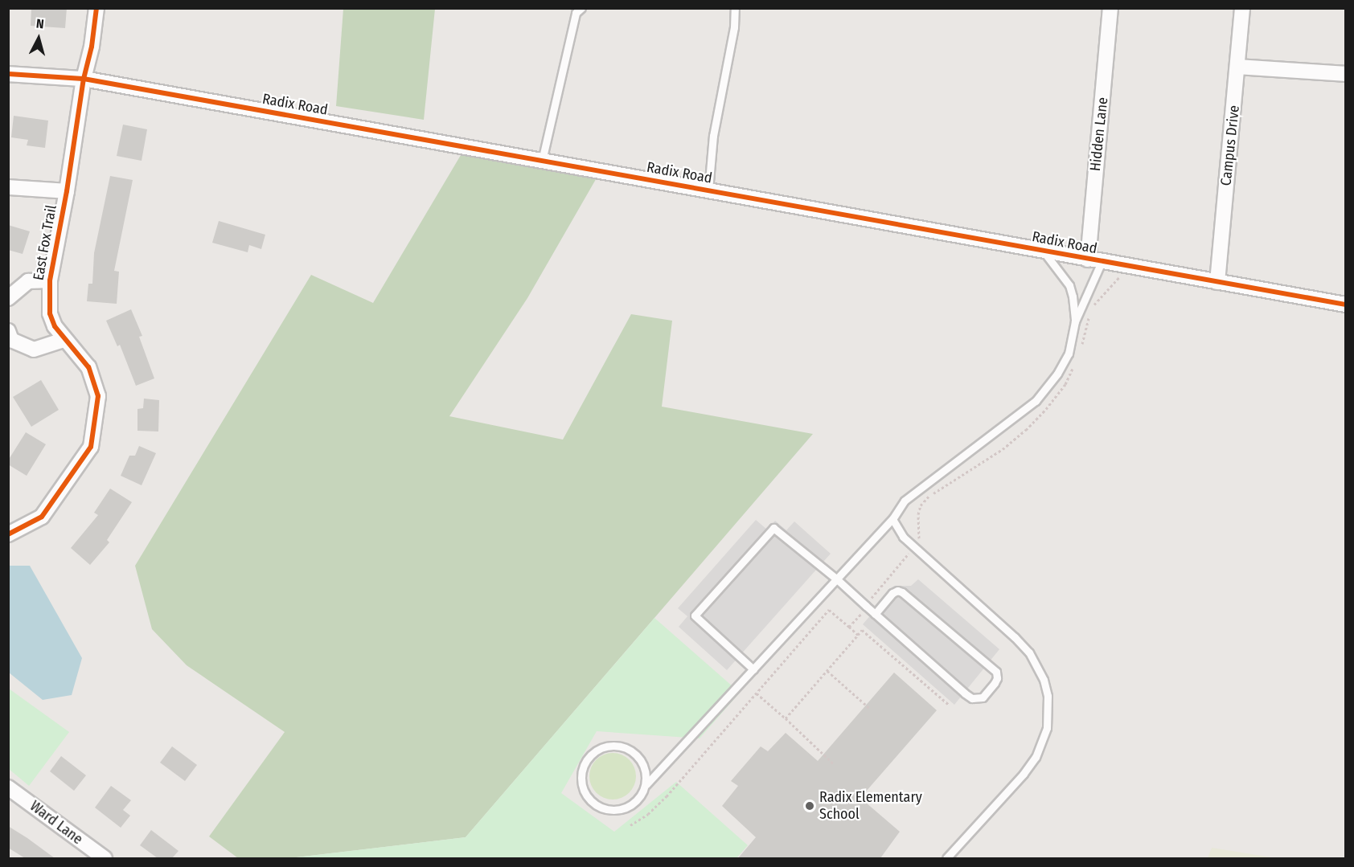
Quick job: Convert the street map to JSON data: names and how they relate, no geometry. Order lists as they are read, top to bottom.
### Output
{
  "streets": {
    "street": [
      "Radix Road",
      "Hidden Lane",
      "Campus Drive",
      "East Fox Trail",
      "Ward Lane"
    ]
  },
  "crossings": [
    ["Radix Road", "Hidden Lane"],
    ["Radix Road", "Campus Drive"],
    ["Radix Road", "East Fox Trail"]
  ],
  "places": ["Radix Elementary School"],
  "north": "top"
}
